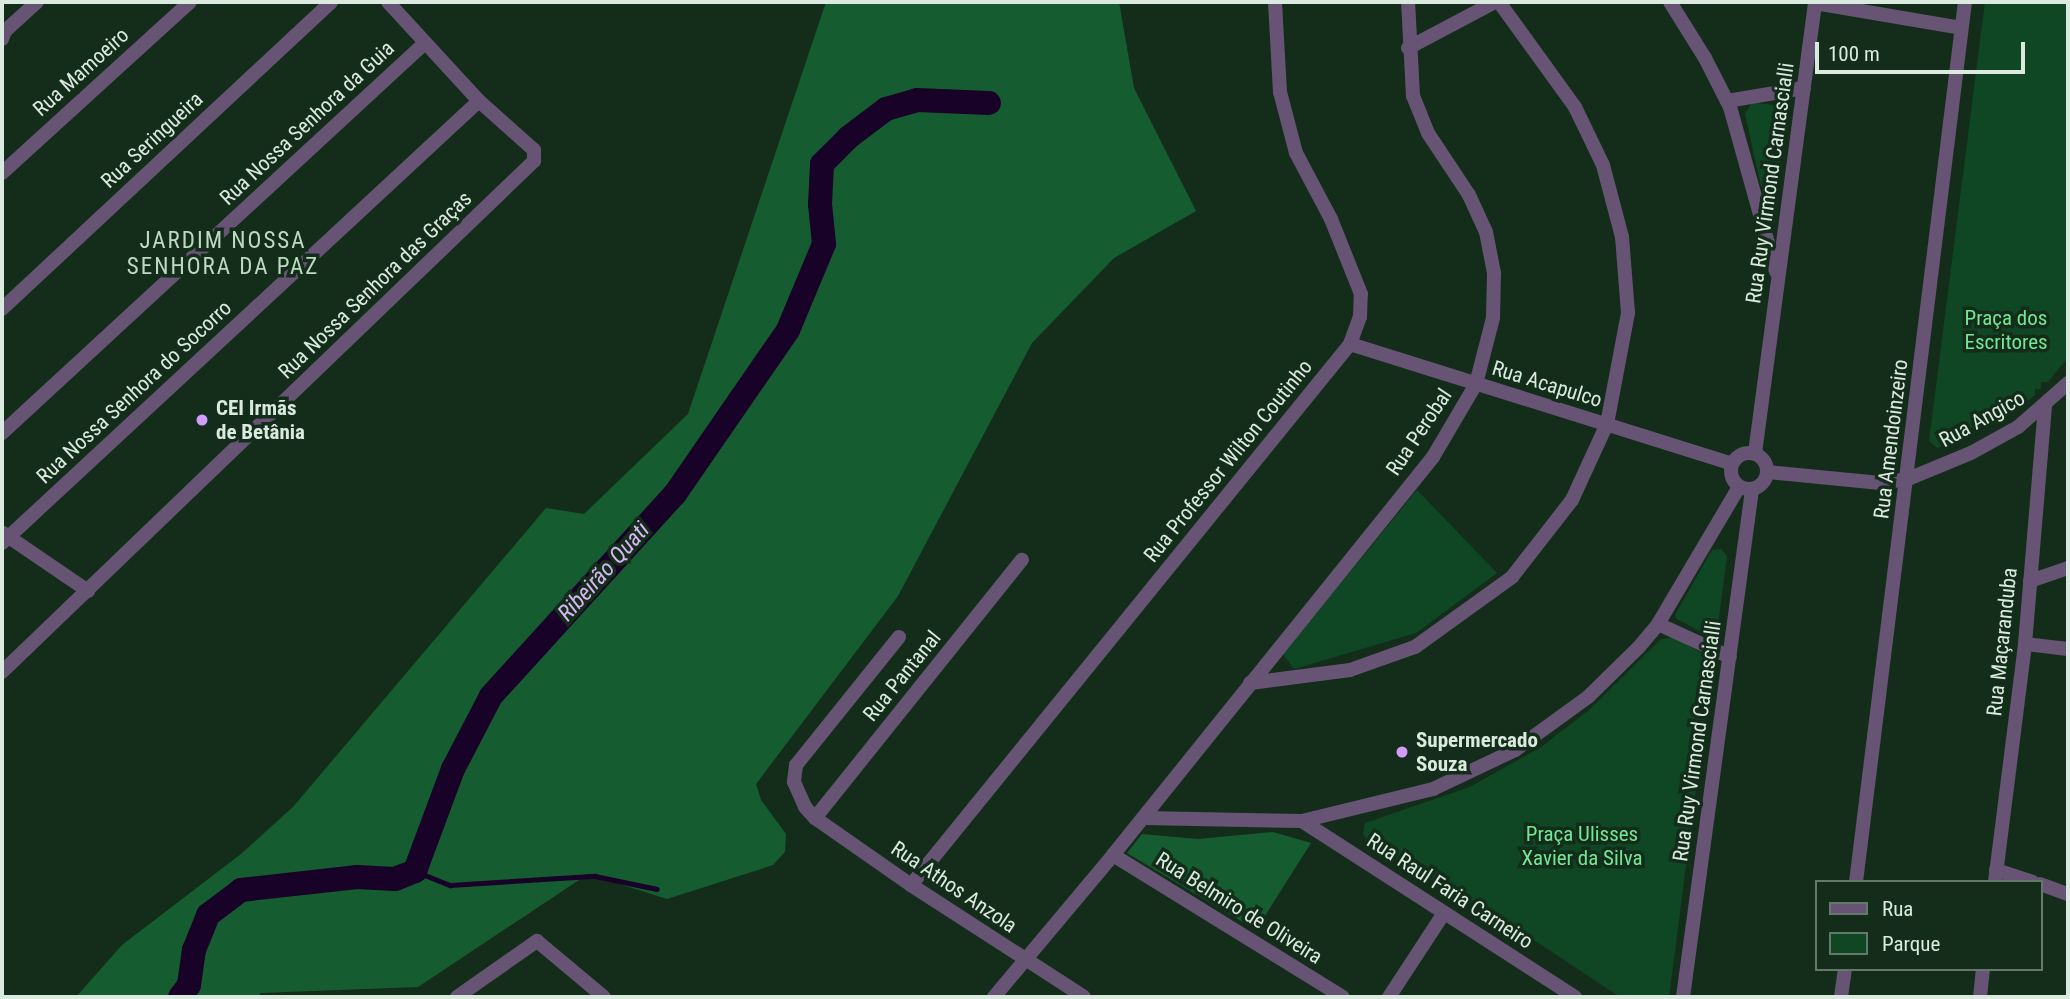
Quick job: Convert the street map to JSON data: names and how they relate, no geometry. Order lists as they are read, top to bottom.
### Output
{
  "streets": {
    "street": [
      "Rua Mamoeiro",
      "Rua Nossa Senhora da Guia",
      "Rua Seringueira",
      "Rua Ruy Virmond Carnascialli",
      "Rua Nossa Senhora das Graças",
      "Rua Acapulco",
      "Rua Nossa Senhora do Socorro",
      "Rua Angico",
      "Rua Perobal",
      "Rua Amendoinzeiro",
      "Rua Professor Wilton Coutinho",
      "Rua Maçaranduba",
      "Rua Pantanal",
      "Rua Athos Anzola",
      "Rua Raul Faria Carneiro",
      "Rua Belmiro de Oliveira"
    ]
  },
  "crossings": [
    ["Rua Ruy Virmond Carnascialli", "Rua Acapulco"],
    ["Rua Nossa Senhora das Graças", "Rua Nossa Senhora do Socorro"],
    ["Rua Acapulco", "Rua Perobal"],
    ["Rua Acapulco", "Rua Professor Wilton Coutinho"],
    ["Rua Angico", "Rua Amendoinzeiro"],
    ["Rua Angico", "Rua Maçaranduba"],
    ["Rua Perobal", "Rua Athos Anzola"],
    ["Rua Perobal", "Rua Belmiro de Oliveira"],
    ["Rua Professor Wilton Coutinho", "Rua Athos Anzola"],
    ["Rua Pantanal", "Rua Athos Anzola"]
  ],
  "districts": ["JARDIM NOSSA SENHORA DA PAZ"],
  "water": ["Ribeirão Quati"],
  "parks": ["Praça dos Escritores", "Praça Ulisses Xavier da Silva"],
  "places": ["CEI Irmãs de Betânia", "Supermercado Souza"],
  "legend": ["Rua", "Parque"],
  "scale_bar": "100 m"
}
